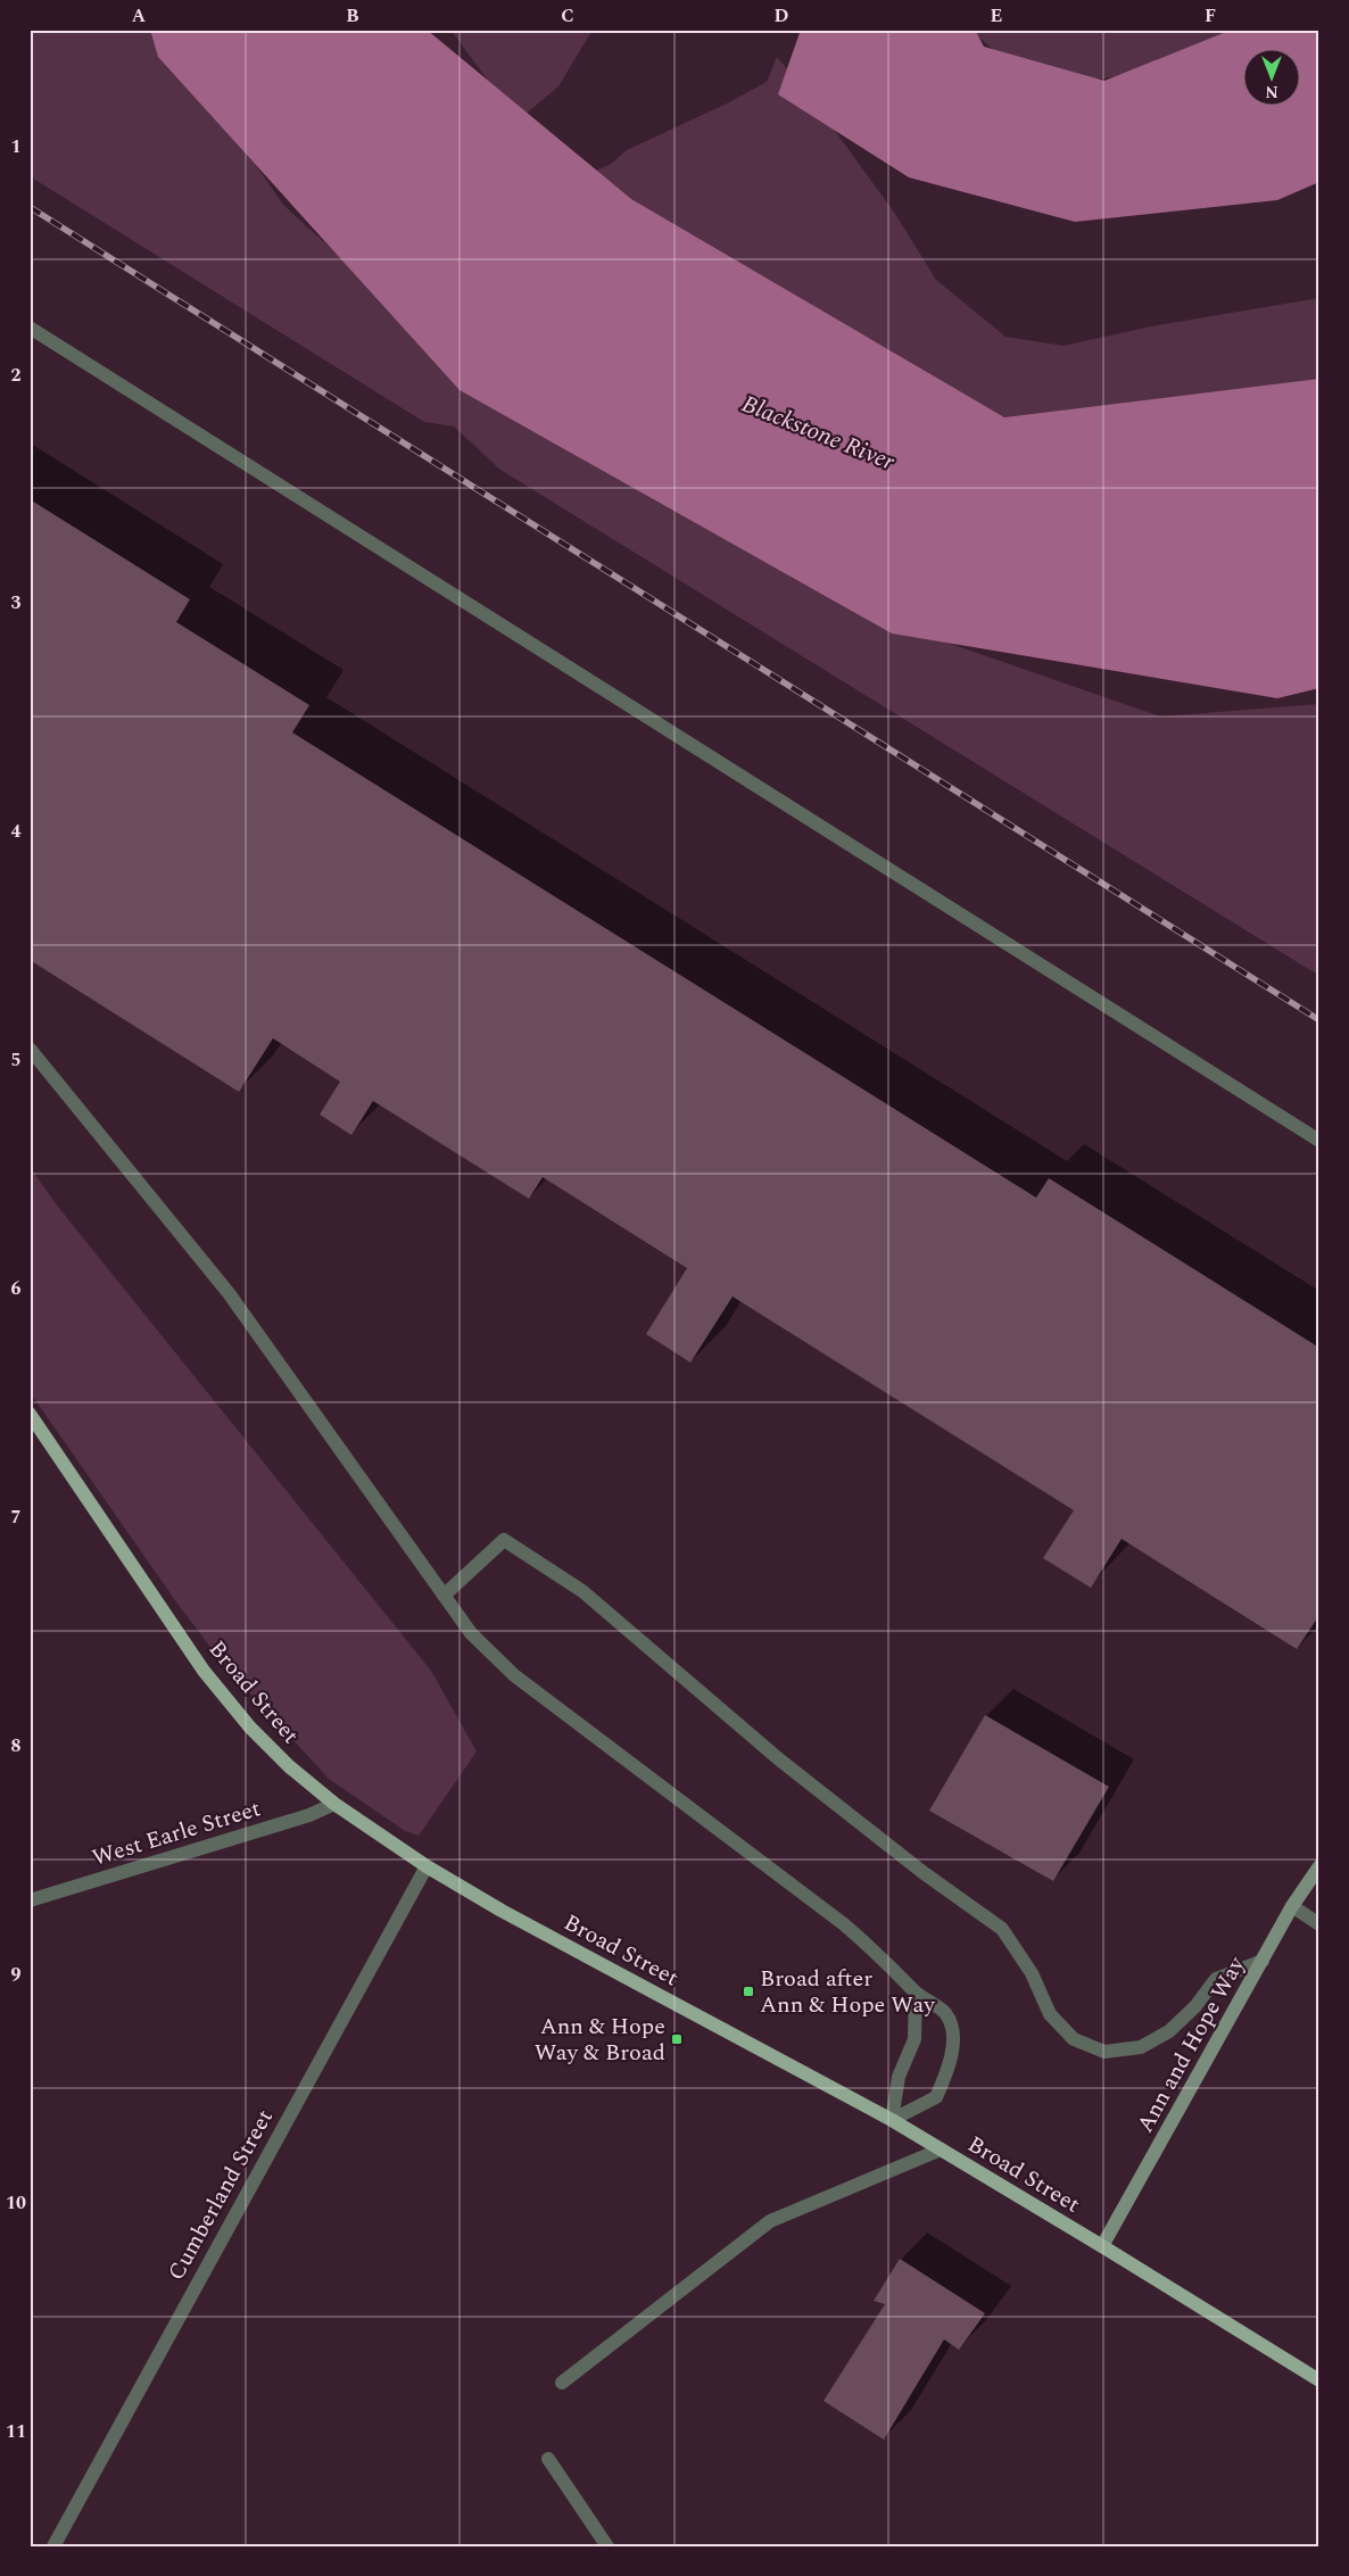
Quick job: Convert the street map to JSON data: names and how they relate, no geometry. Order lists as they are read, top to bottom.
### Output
{
  "streets": {
    "main road": ["Broad Street", "Ann and Hope Way"],
    "street": ["West Earle Street", "Cumberland Street"]
  },
  "crossings": [
    ["Broad Street", "West Earle Street"],
    ["Broad Street", "Ann and Hope Way"],
    ["Broad Street", "Cumberland Street"]
  ],
  "water": ["Blackstone River"],
  "places": {
    "transit": ["Broad after Ann & Hope Way", "Ann & Hope Way & Broad"]
  },
  "north": "bottom",
  "grid": {
    "columns": [
      "A",
      "B",
      "C",
      "D",
      "E",
      "F"
    ],
    "rows": [
      "1",
      "2",
      "3",
      "4",
      "5",
      "6",
      "7",
      "8",
      "9",
      "10",
      "11"
    ]
  }
}
